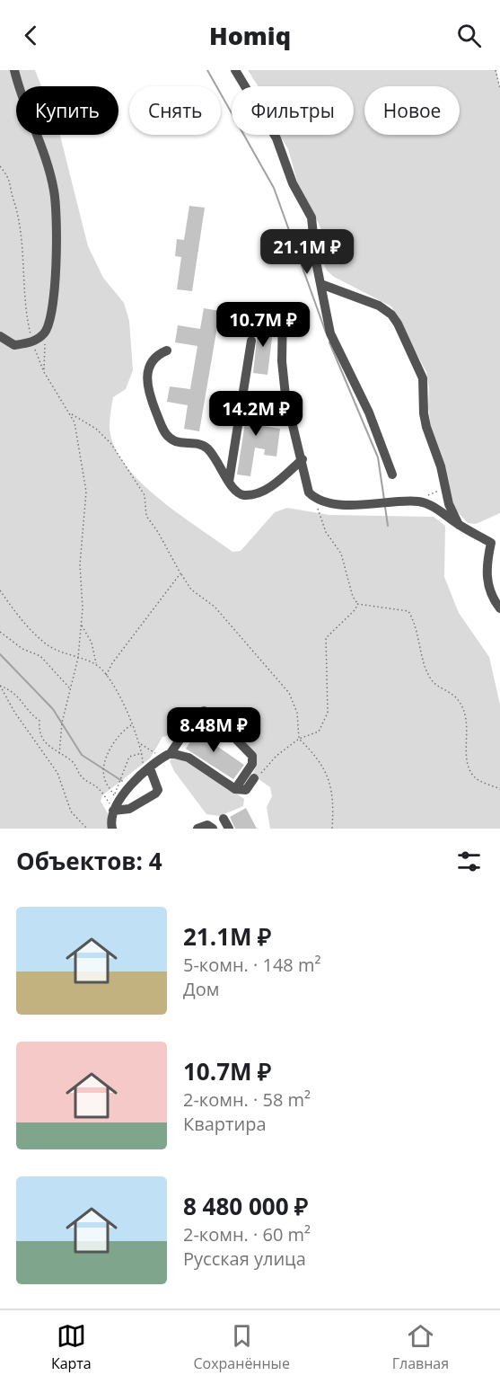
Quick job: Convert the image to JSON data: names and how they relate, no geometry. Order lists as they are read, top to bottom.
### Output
{
  "page": {
    "header": "Homiq",
    "chip": [
      "Купить",
      "Снять",
      "Фильтры",
      "Новое"
    ],
    "price": [
      "21.1M ₽",
      "10.7M ₽",
      "14.2M ₽",
      "8.48M ₽"
    ],
    "heading": "Объектов: 4",
    "list": [
      {
        "name": "21.1M ₽",
        "note": "5-комн. · 148 m² · Дом"
      },
      {
        "name": "10.7M ₽",
        "note": "2-комн. · 58 m² · Квартира"
      },
      {
        "name": "8 480 000 ₽",
        "note": "2-комн. · 60 m² · Русская улица"
      }
    ],
    "tabs": ["Карта", "Сохранённые", "Главная"]
  }
}
